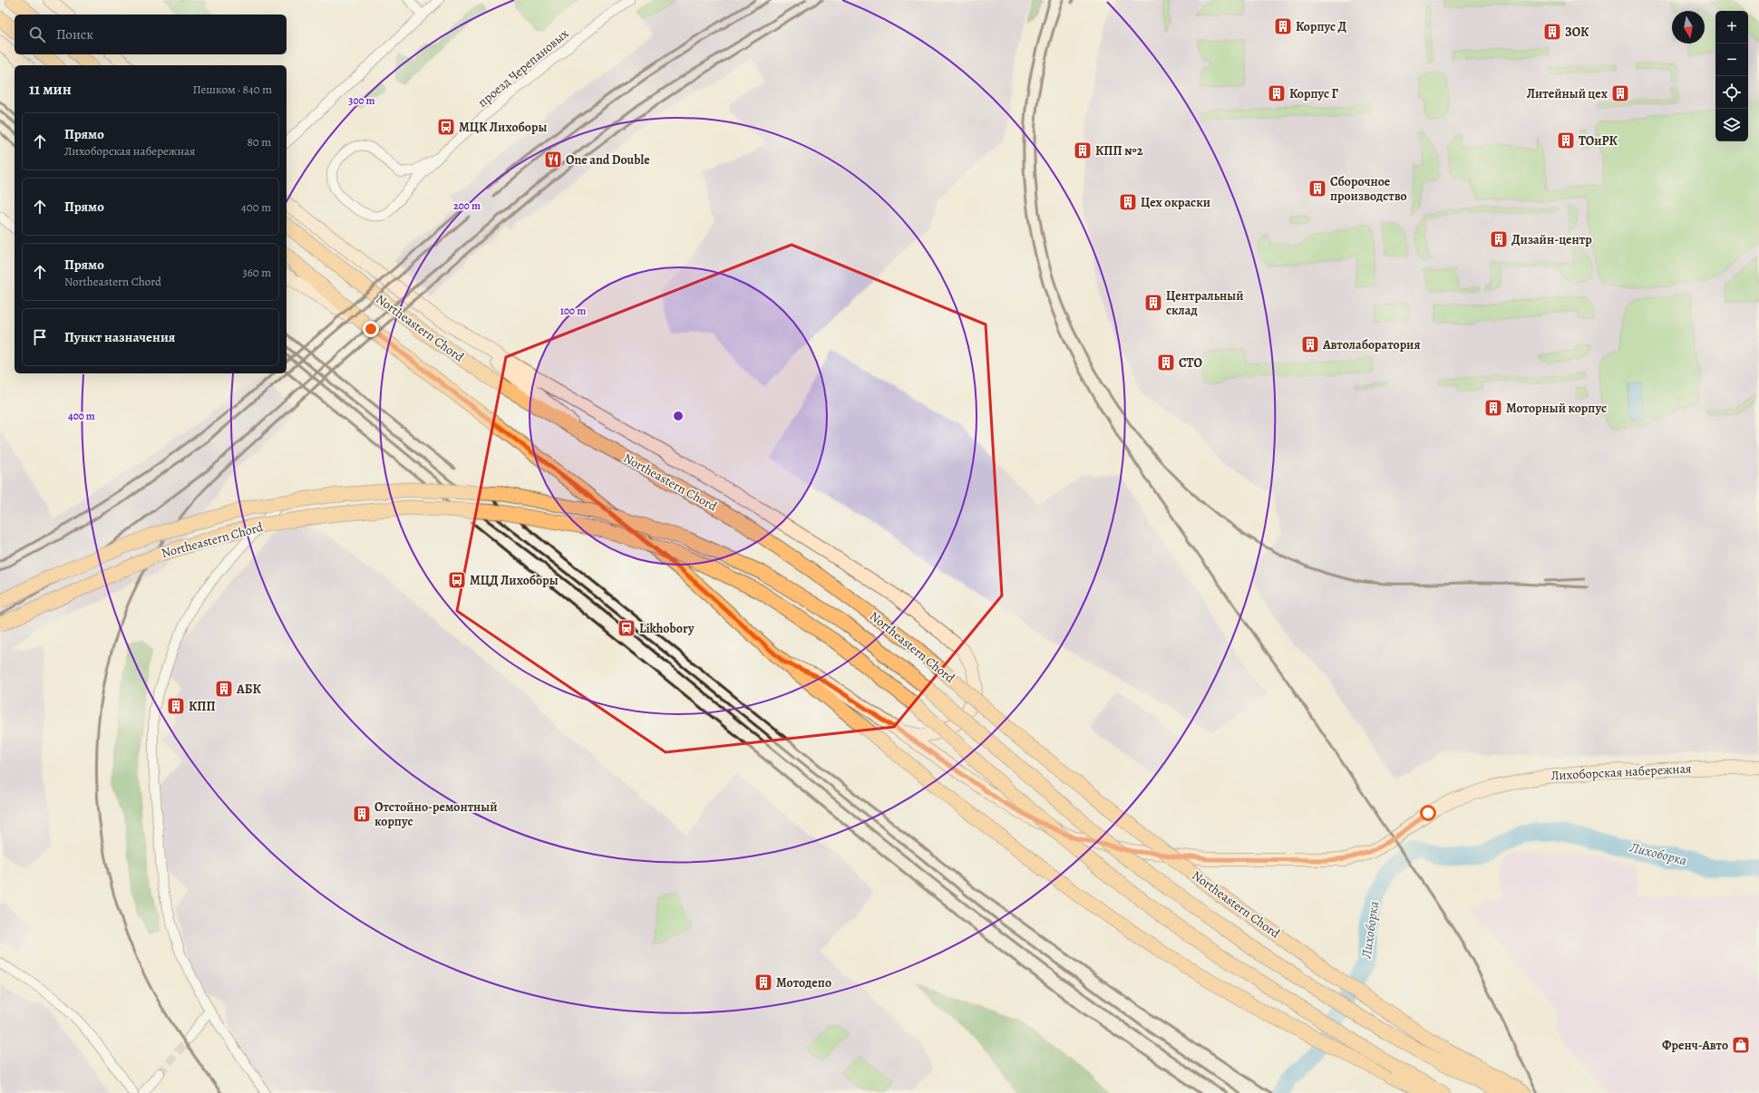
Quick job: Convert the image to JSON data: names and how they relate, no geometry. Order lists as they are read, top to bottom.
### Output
{
  "streets": {
    "main road": ["Northeastern Chord"],
    "street": ["проезд Черепановых", "Лихоборская набережная"]
  },
  "water": ["Лихоборка"],
  "places": {
    "building": [
      "Корпус Д",
      "ЗОК",
      "Корпус Г",
      "Литейный цех",
      "ТОиРК",
      "КПП №2",
      "Сборочное производство",
      "Цех окраски",
      "Дизайн-центр",
      "Центральный склад",
      "Автолаборатория",
      "СТО",
      "Моторный корпус",
      "АБК",
      "КПП",
      "Отстойно-ремонтный корпус",
      "Мотодепо"
    ],
    "bus stop": ["МЦК Лихоборы", "МЦД Лихоборы"],
    "restaurant": ["One and Double"],
    "station": ["Likhobory"],
    "shop": ["Френч-Авто"]
  },
  "north": "bottom",
  "page": {
    "map_buttons": ["+", "−"],
    "search": "Поиск",
    "heading": ["11 мин", "Пешком · 840 m"],
    "list": [
      ["Прямо", "Лихоборская набережная", "80 m"],
      ["Прямо", "400 m"],
      ["Прямо", "Northeastern Chord", "360 m"],
      "Пункт назначения"
    ]
  },
  "rings": [
    "300 m",
    "200 m",
    "100 m",
    "400 m"
  ]
}
